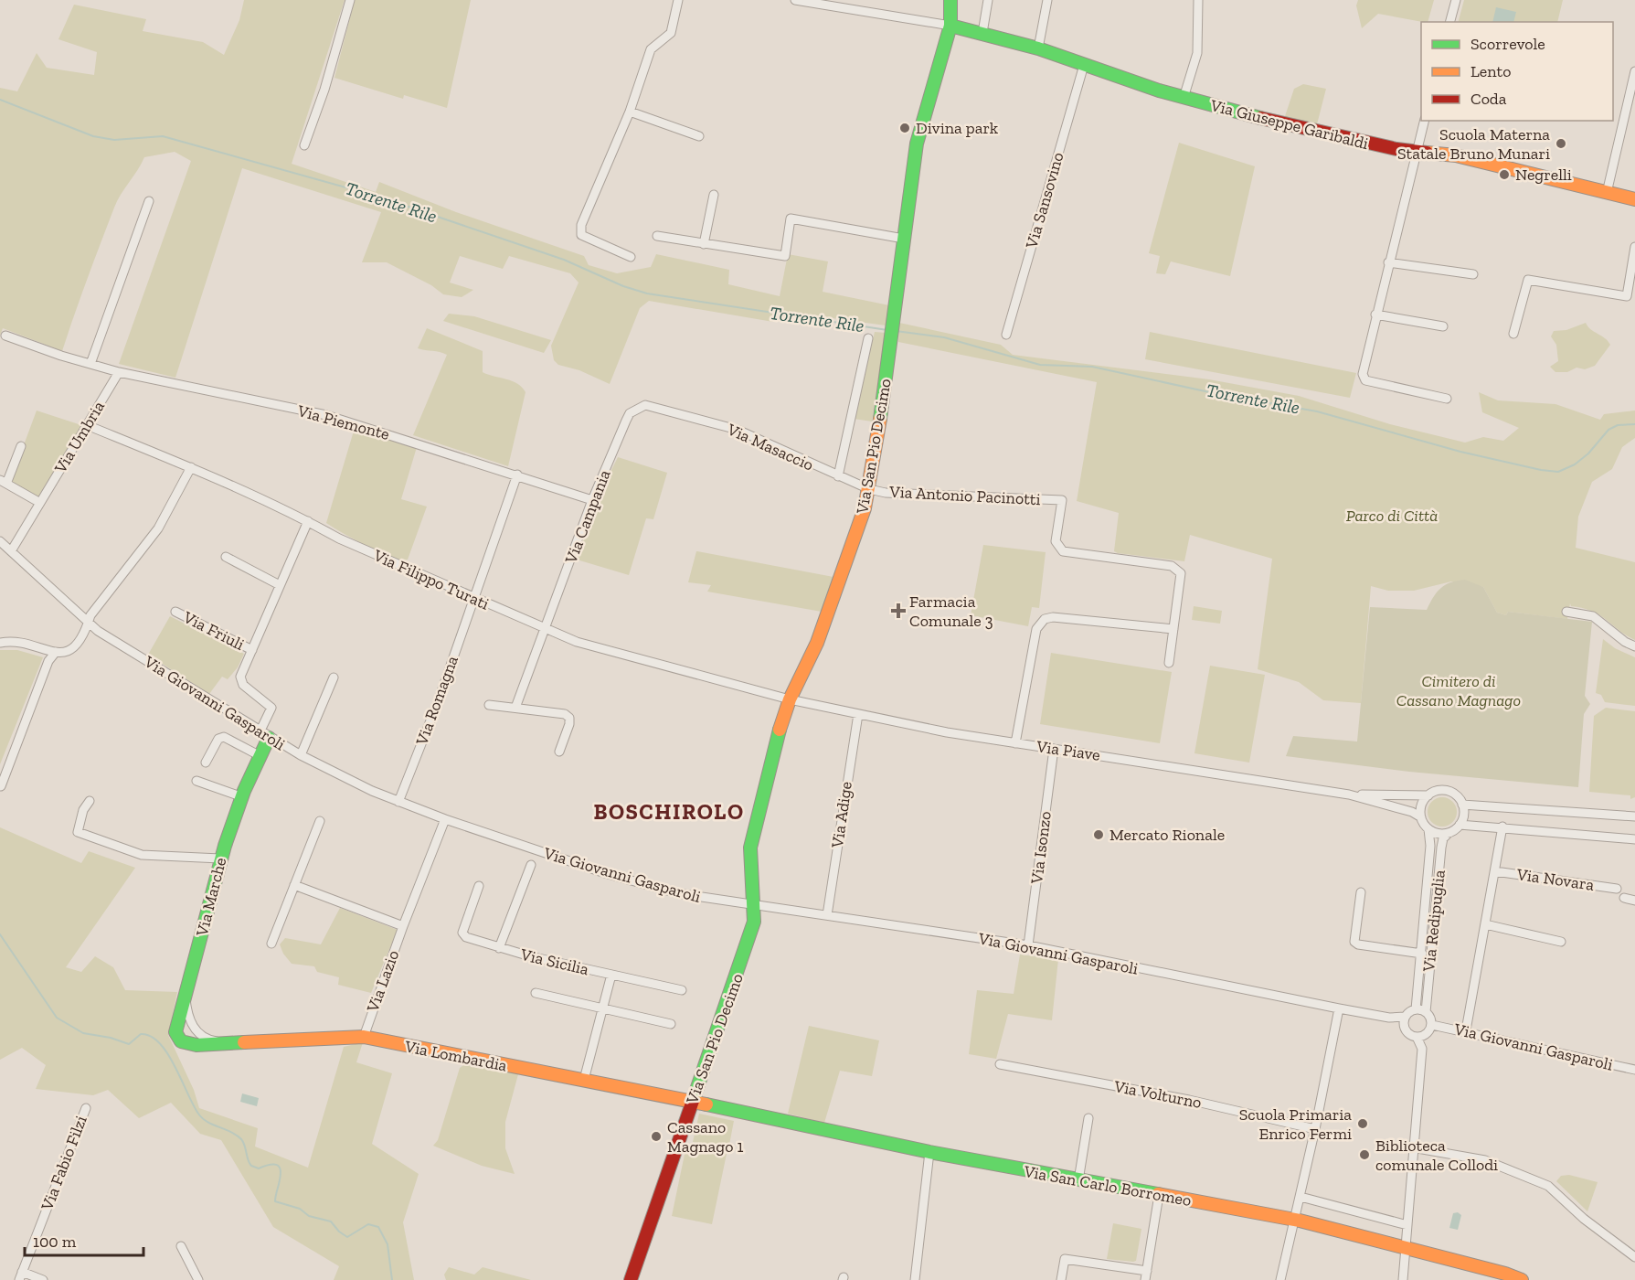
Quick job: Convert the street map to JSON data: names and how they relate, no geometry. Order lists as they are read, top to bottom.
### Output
{
  "streets": {
    "street": [
      "Via Giuseppe Garibaldi",
      "Via Sansovino",
      "Via Piemonte",
      "Via Umbria",
      "Via San Pio Decimo",
      "Via Masaccio",
      "Via Antonio Pacinotti",
      "Via Campania",
      "Via Filippo Turati",
      "Via Friuli",
      "Via Romagna",
      "Via Giovanni Gasparoli",
      "Via Piave",
      "Via Adige",
      "Via Isonzo",
      "Via Novara",
      "Via Marche",
      "Via Redipuglia",
      "Via Sicilia",
      "Via Lazio",
      "Via Lombardia",
      "Via Volturno",
      "Via Fabio Filzi",
      "Via San Carlo Borromeo"
    ]
  },
  "crossings": [
    ["Via Giuseppe Garibaldi", "Via Sansovino"],
    ["Via Giuseppe Garibaldi", "Via San Pio Decimo"],
    ["Via Piemonte", "Via Umbria"],
    ["Via Piemonte", "Via Campania"],
    ["Via Piemonte", "Via Romagna"],
    ["Via Umbria", "Via Filippo Turati"],
    ["Via Umbria", "Via Giovanni Gasparoli"],
    ["Via San Pio Decimo", "Via Masaccio"],
    ["Via San Pio Decimo", "Via Antonio Pacinotti"],
    ["Via San Pio Decimo", "Via Filippo Turati"],
    ["Via San Pio Decimo", "Via Giovanni Gasparoli"],
    ["Via San Pio Decimo", "Via Piave"],
    ["Via San Pio Decimo", "Via Lombardia"],
    ["Via San Pio Decimo", "Via San Carlo Borromeo"],
    ["Via Masaccio", "Via Antonio Pacinotti"],
    ["Via Masaccio", "Via Campania"],
    ["Via Campania", "Via Filippo Turati"],
    ["Via Filippo Turati", "Via Friuli"],
    ["Via Filippo Turati", "Via Romagna"],
    ["Via Filippo Turati", "Via Piave"],
    ["Via Friuli", "Via Giovanni Gasparoli"],
    ["Via Friuli", "Via Marche"],
    ["Via Romagna", "Via Giovanni Gasparoli"],
    ["Via Giovanni Gasparoli", "Via Adige"],
    ["Via Giovanni Gasparoli", "Via Isonzo"],
    ["Via Giovanni Gasparoli", "Via Novara"],
    ["Via Giovanni Gasparoli", "Via Marche"],
    ["Via Giovanni Gasparoli", "Via Redipuglia"],
    ["Via Giovanni Gasparoli", "Via Lazio"],
    ["Via Piave", "Via Adige"],
    ["Via Piave", "Via Isonzo"],
    ["Via Piave", "Via Redipuglia"],
    ["Via Marche", "Via Lombardia"],
    ["Via Sicilia", "Via Lombardia"],
    ["Via Lazio", "Via Lombardia"],
    ["Via Lombardia", "Via San Carlo Borromeo"]
  ],
  "districts": ["BOSCHIROLO"],
  "water": ["Torrente Rile"],
  "parks": ["Parco di Città", "Cimitero di Cassano Magnago"],
  "places": {
    "other": [
      "Divina park",
      "Scuola Materna Statale Bruno Munari",
      "Negrelli",
      "Mercato Rionale",
      "Scuola Primaria Enrico Fermi",
      "Cassano Magnago 1",
      "Biblioteca comunale Collodi"
    ],
    "health": ["Farmacia Comunale 3"]
  },
  "legend": ["Scorrevole", "Lento", "Coda"],
  "scale_bar": "100 m"
}
